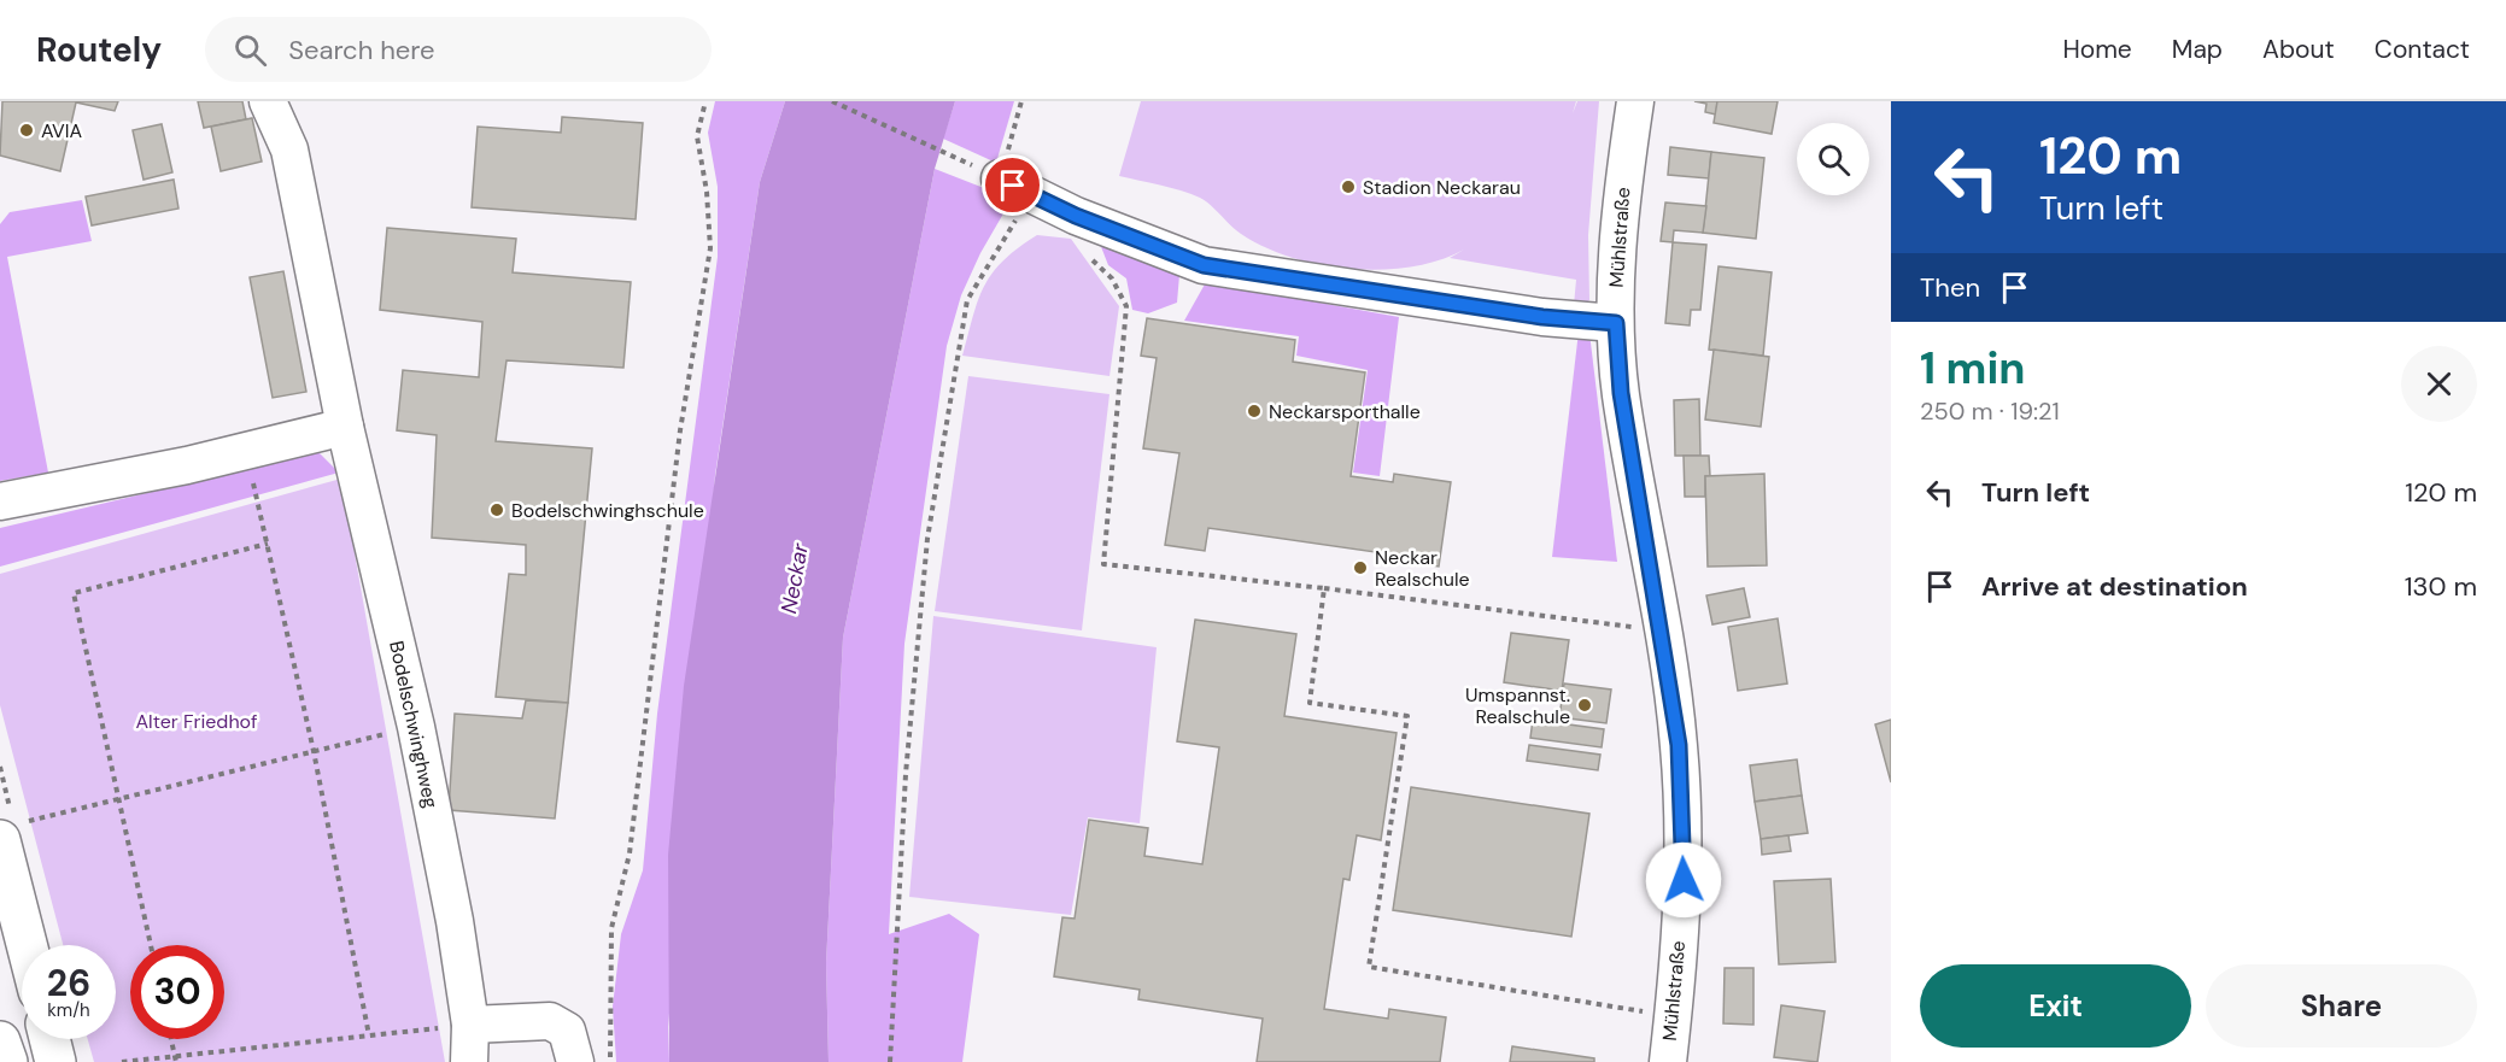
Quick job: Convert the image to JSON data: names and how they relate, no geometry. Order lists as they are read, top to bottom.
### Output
{
  "streets": {
    "street": ["Mühlstraße", "Bodelschwinghweg"]
  },
  "water": ["Neckar"],
  "parks": ["Alter Friedhof"],
  "places": [
    "AVIA",
    "Stadion Neckarau",
    "Neckarsporthalle",
    "Bodelschwinghschule",
    "Neckar Realschule",
    "Umspannst. Realschule"
  ],
  "page": {
    "header": "Routely",
    "search": "Search here",
    "nav": [
      "Home",
      "Map",
      "About",
      "Contact"
    ],
    "turn": ["120 m", "Turn left"],
    "then": "Then",
    "heading": ["1 min", "250 m · 19:21"],
    "list": [
      {
        "name": "Turn left",
        "value": "120 m"
      },
      {
        "name": "Arrive at destination",
        "value": "130 m"
      }
    ],
    "speed": "26 km/h",
    "limit": "30",
    "buttons": ["Exit", "Share"]
  }
}
